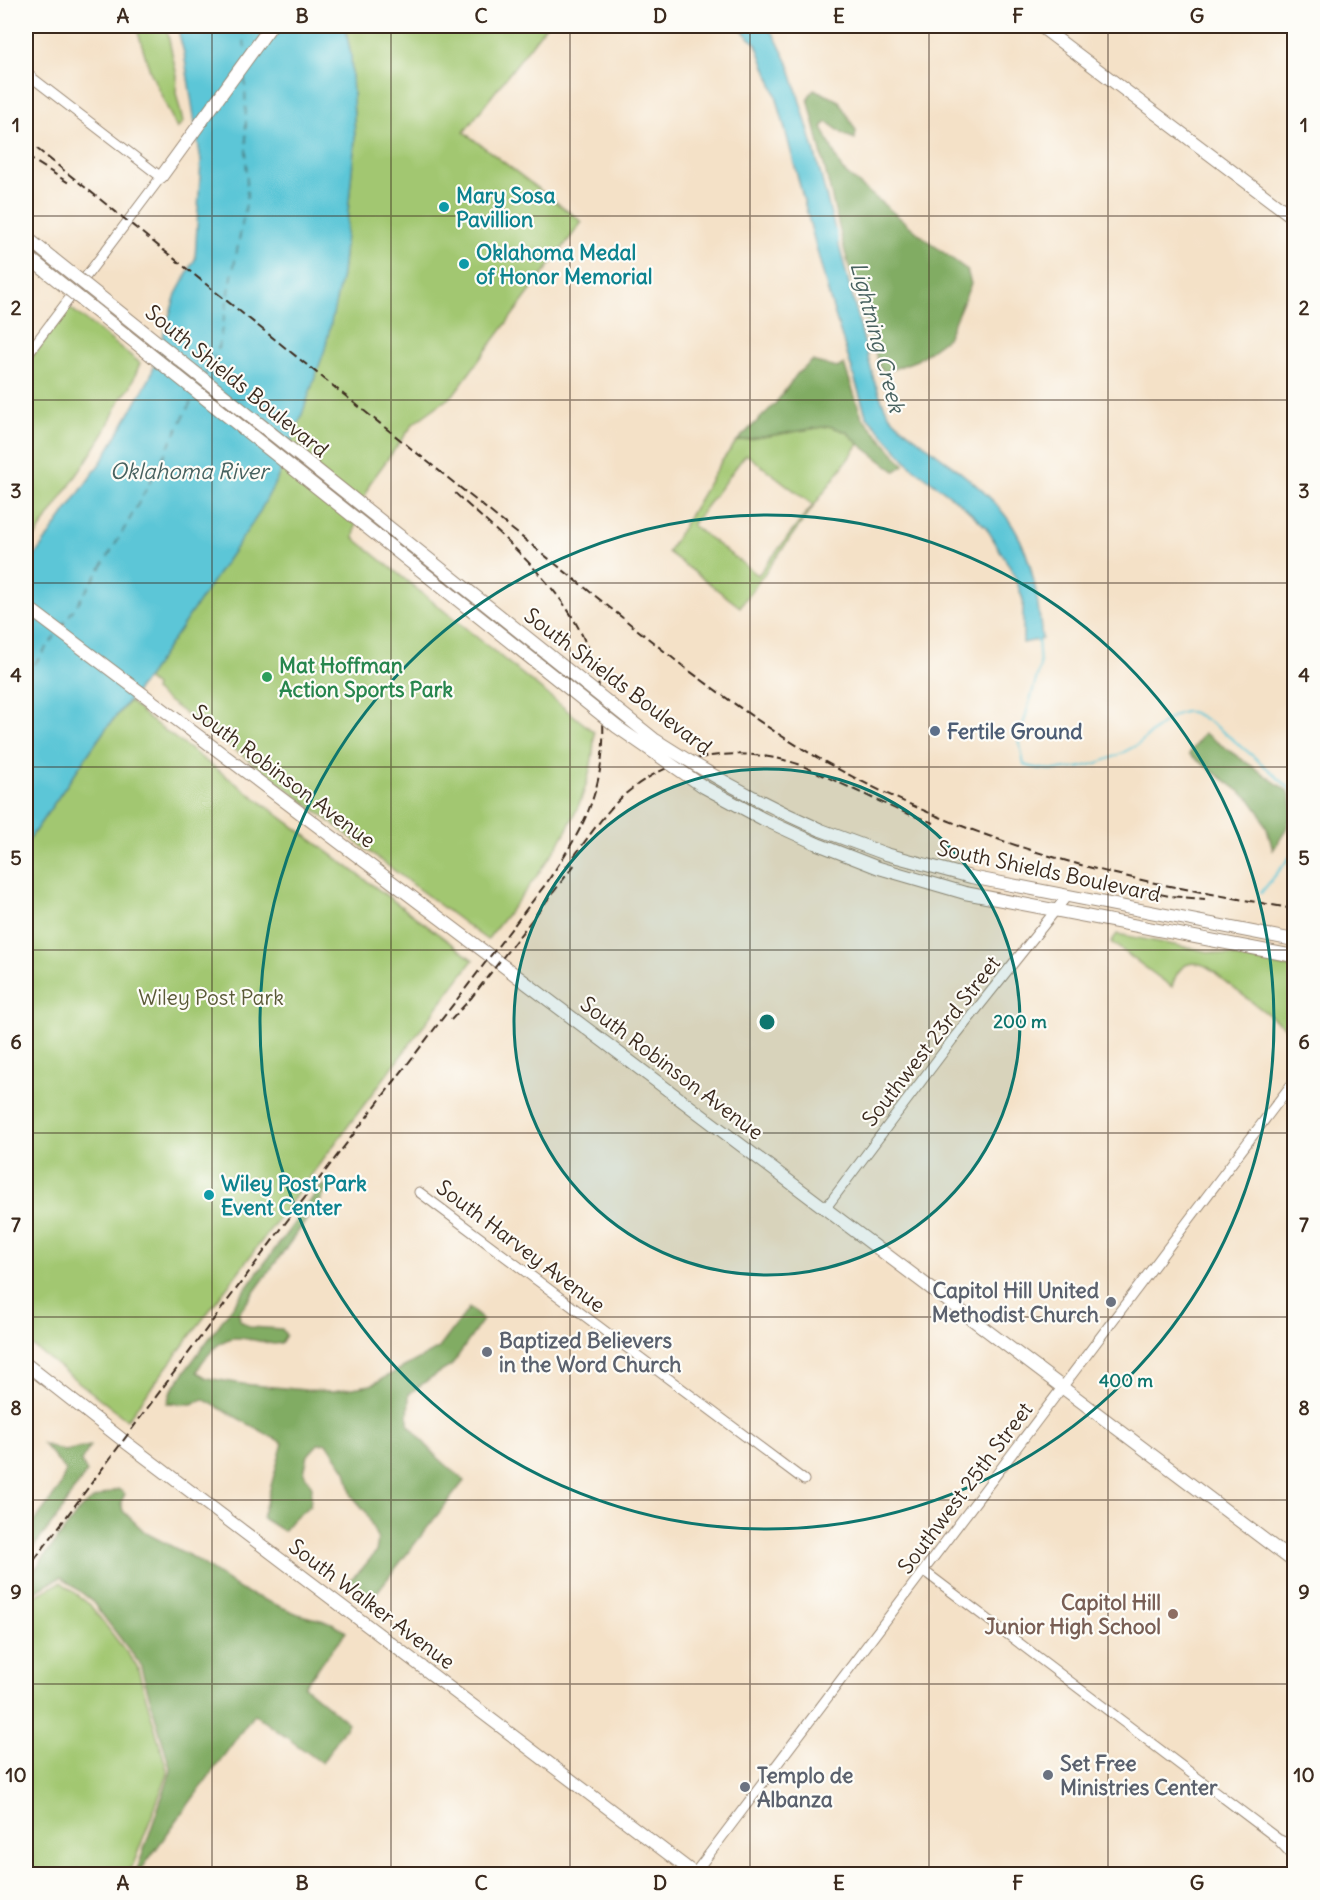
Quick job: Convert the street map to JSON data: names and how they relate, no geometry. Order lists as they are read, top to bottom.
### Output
{
  "streets": {
    "main road": ["South Shields Boulevard", "South Robinson Avenue", "South Walker Avenue"],
    "street": ["Southwest 23rd Street", "South Harvey Avenue", "Southwest 25th Street"]
  },
  "crossings": [
    ["South Shields Boulevard", "Southwest 23rd Street"],
    ["South Robinson Avenue", "Southwest 23rd Street"],
    ["South Robinson Avenue", "Southwest 25th Street"],
    ["Southwest 25th Street", "South Walker Avenue"]
  ],
  "water": ["Lightning Creek", "Oklahoma River"],
  "parks": ["Wiley Post Park"],
  "places": [
    "Mary Sosa Pavillion",
    "Oklahoma Medal of Honor Memorial",
    "Mat Hoffman Action Sports Park",
    "Fertile Ground",
    "Wiley Post Park Event Center",
    "Capitol Hill United Methodist Church",
    "Baptized Believers in the Word Church",
    "Capitol Hill Junior High School",
    "Set Free Ministries Center",
    "Templo de Albanza"
  ],
  "grid": {
    "columns": [
      "A",
      "B",
      "C",
      "D",
      "E",
      "F",
      "G"
    ],
    "rows": [
      "1",
      "2",
      "3",
      "4",
      "5",
      "6",
      "7",
      "8",
      "9",
      "10"
    ]
  },
  "rings": ["200 m", "400 m"]
}
